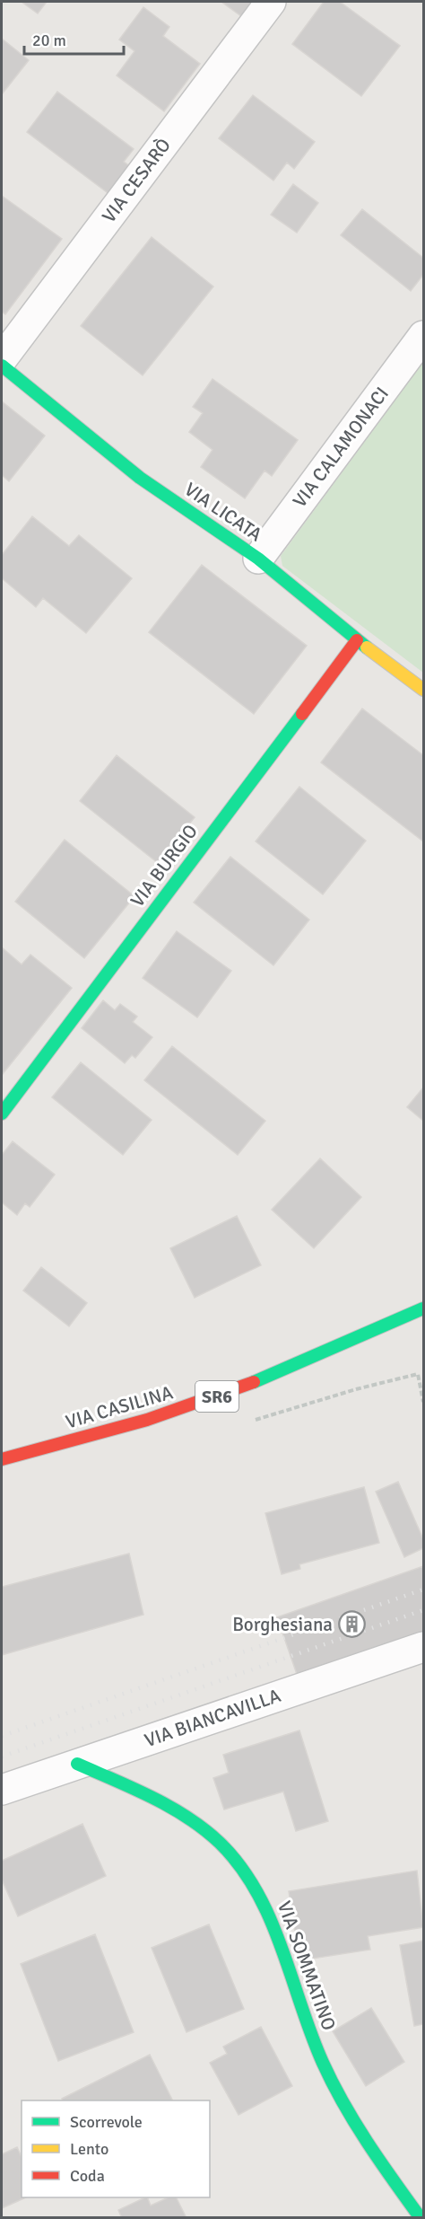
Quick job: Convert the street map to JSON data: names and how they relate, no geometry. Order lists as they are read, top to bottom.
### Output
{
  "streets": {
    "street": [
      "VIA CESARÒ",
      "VIA CALAMONACI",
      "VIA LICATA",
      "VIA BURGIO",
      "SR6",
      "VIA CASILINA",
      "VIA BIANCAVILLA",
      "VIA SOMMATINO"
    ]
  },
  "crossings": [
    ["VIA CALAMONACI", "VIA LICATA"],
    ["VIA LICATA", "VIA BURGIO"],
    ["VIA BIANCAVILLA", "VIA SOMMATINO"]
  ],
  "places": {
    "building": ["Borghesiana"]
  },
  "legend": ["Scorrevole", "Lento", "Coda"],
  "scale_bar": "20 m"
}
